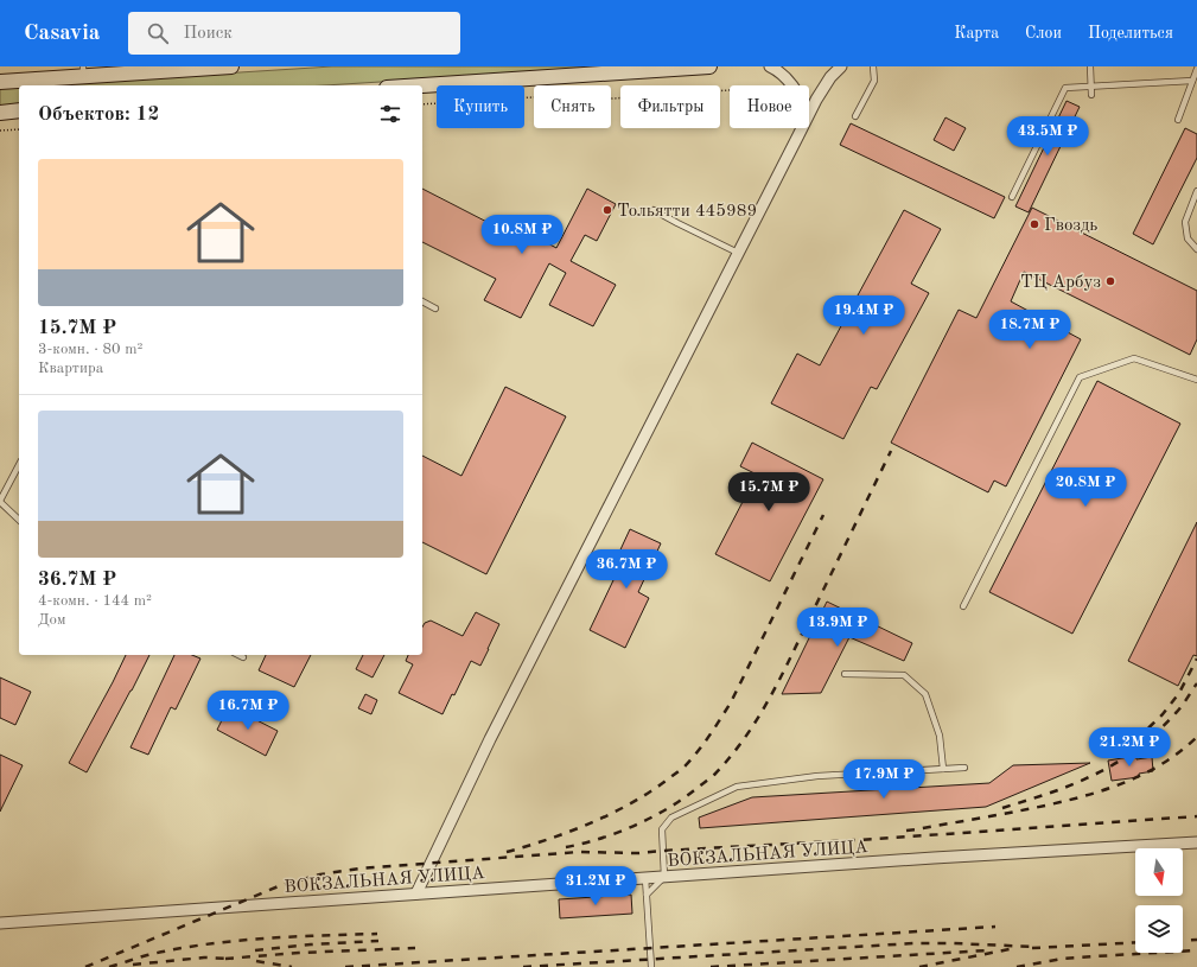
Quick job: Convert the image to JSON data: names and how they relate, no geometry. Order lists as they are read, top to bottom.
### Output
{
  "streets": {
    "street": ["ВОКЗАЛЬНАЯ УЛИЦА"]
  },
  "places": ["Тольятти 445989", "Гвоздь", "ТЦ Арбуз"],
  "north": "bottom",
  "page": {
    "header": "Casavia",
    "search": "Поиск",
    "nav": ["Карта", "Слои", "Поделиться"],
    "chip": [
      "Купить",
      "Снять",
      "Фильтры",
      "Новое"
    ],
    "heading": "Объектов: 12",
    "price": [
      "43.5M ₽",
      "10.8M ₽",
      "19.4M ₽",
      "18.7M ₽",
      "20.8M ₽",
      "15.7M ₽",
      "36.7M ₽",
      "13.9M ₽",
      "16.7M ₽",
      "21.2M ₽",
      "17.9M ₽",
      "31.2M ₽"
    ],
    "list": [
      {
        "name": "15.7M ₽",
        "note": "3-комн. · 80 m² · Квартира"
      },
      {
        "name": "36.7M ₽",
        "note": "4-комн. · 144 m² · Дом"
      }
    ]
  }
}
